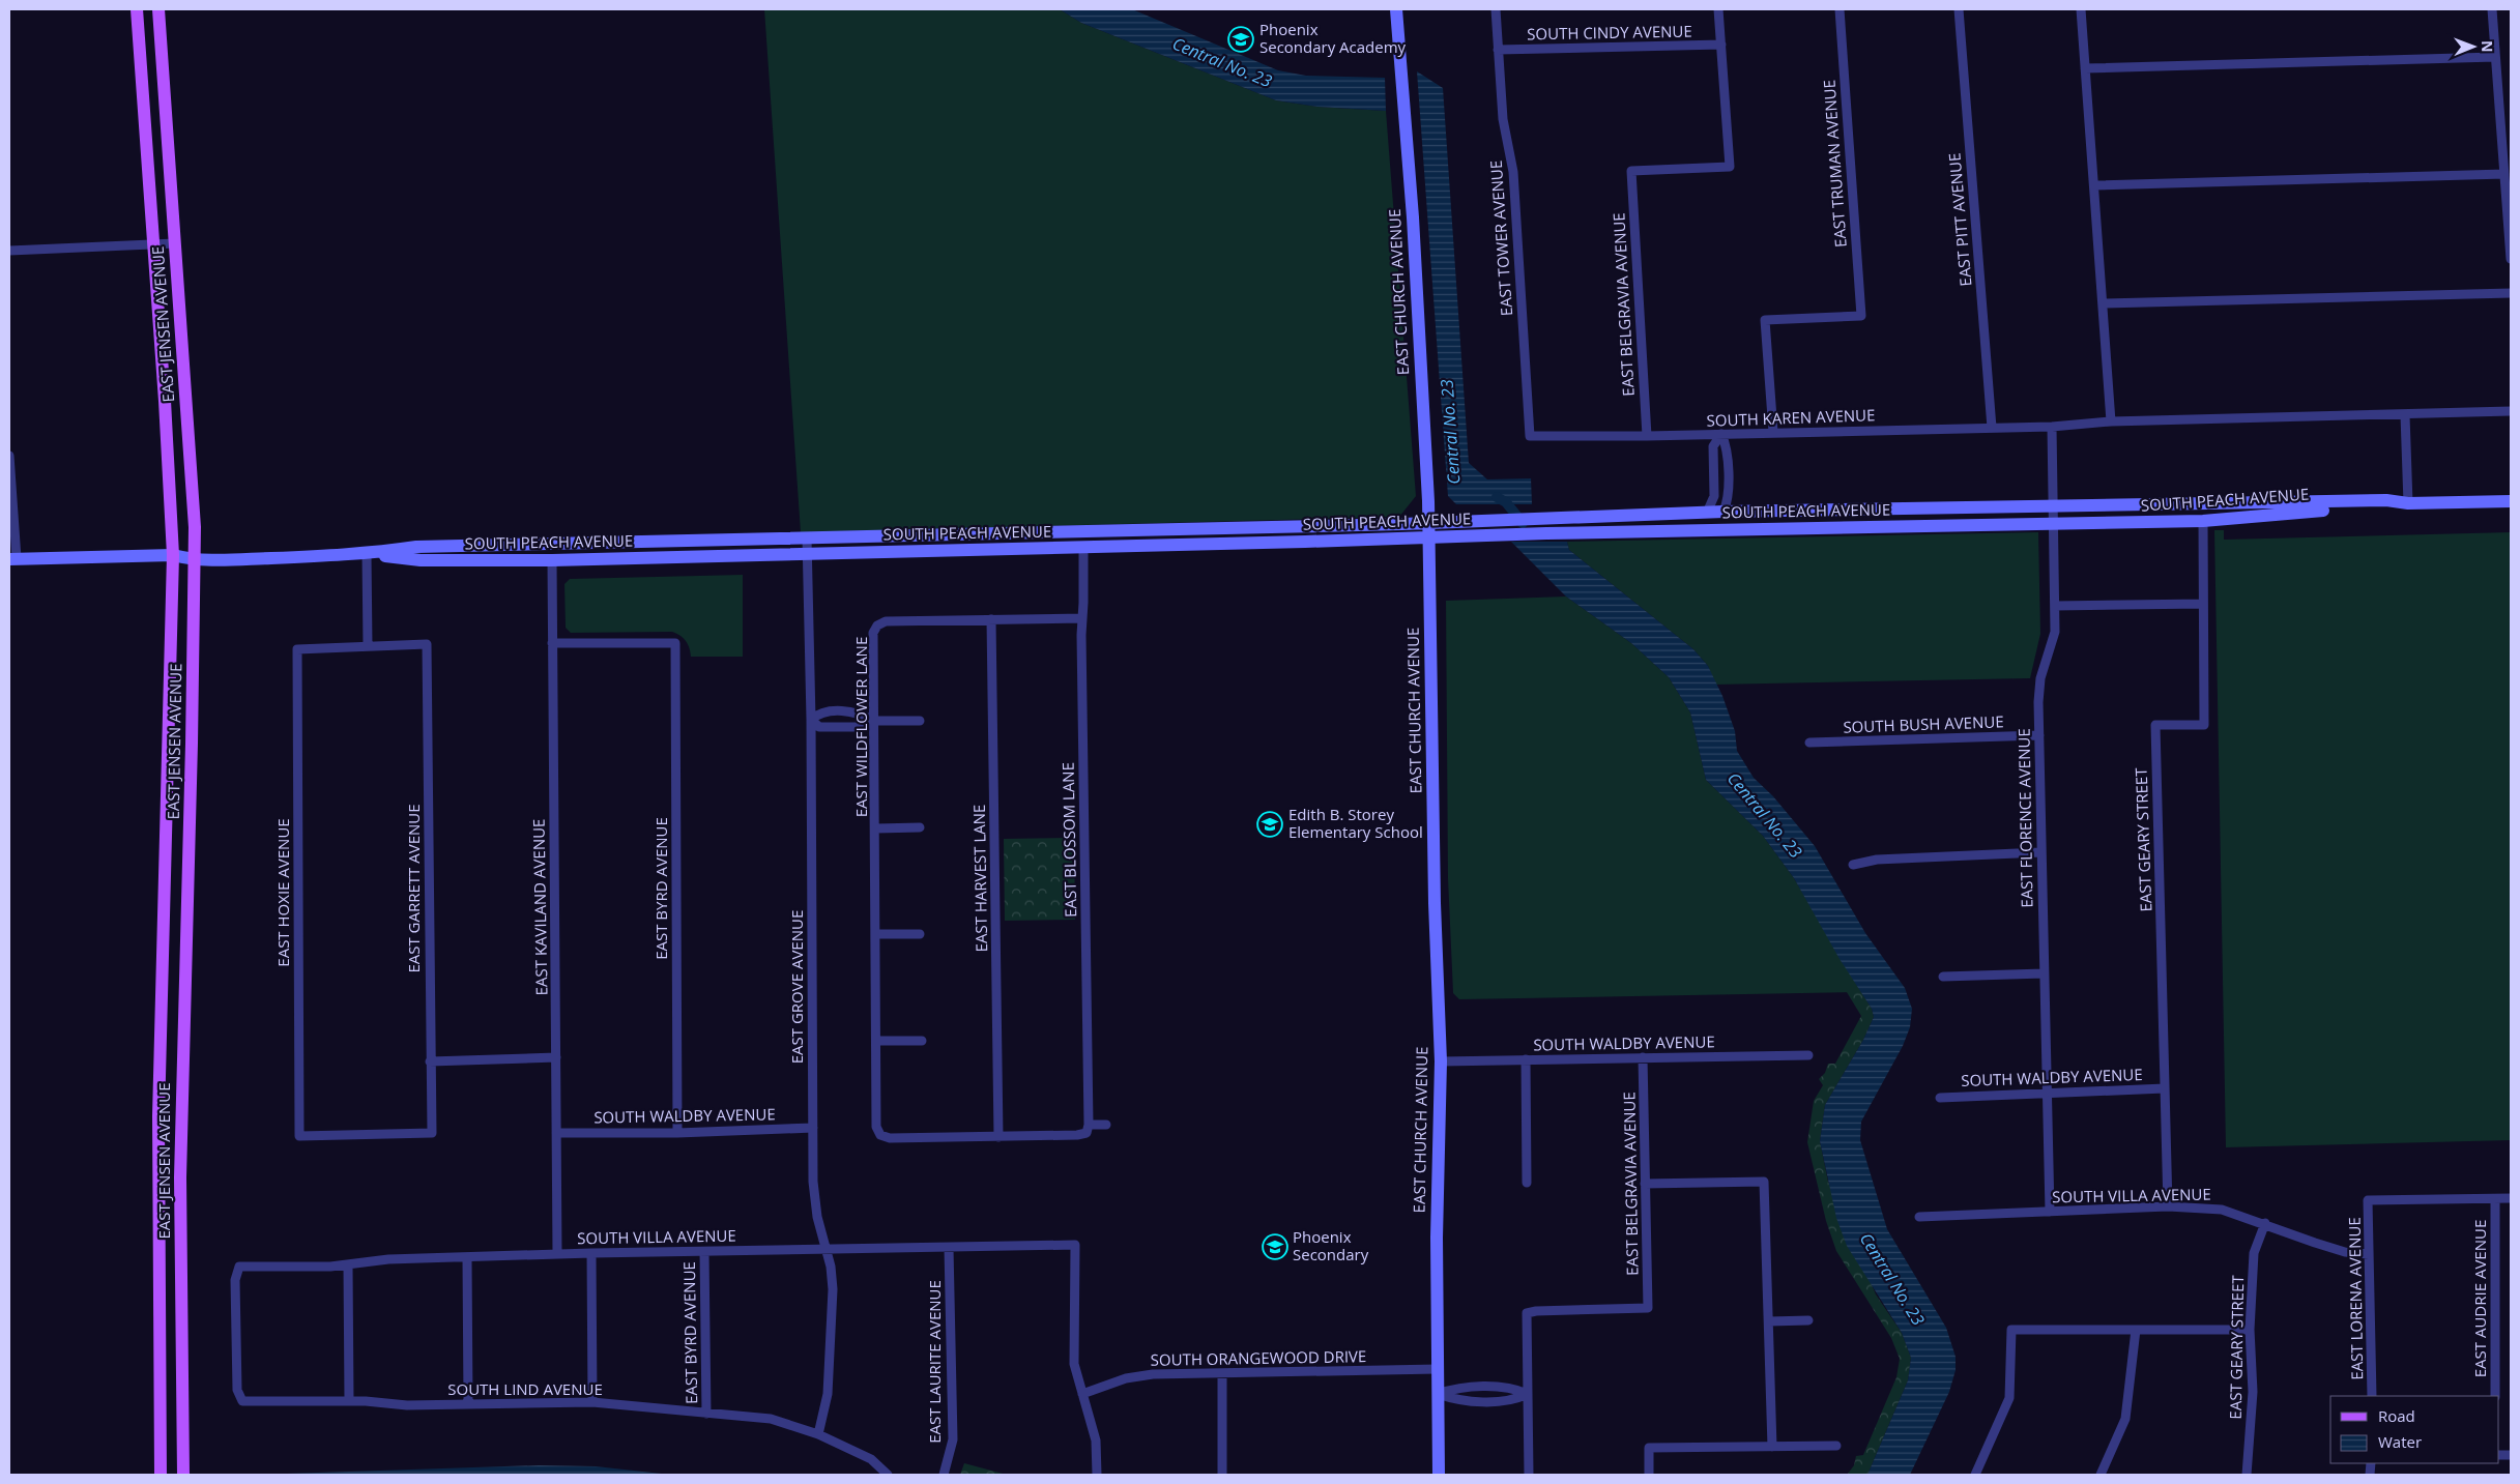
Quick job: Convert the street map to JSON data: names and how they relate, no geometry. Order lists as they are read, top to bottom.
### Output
{
  "streets": {
    "main road": ["EAST JENSEN AVENUE"],
    "street": [
      "SOUTH CINDY AVENUE",
      "EAST TRUMAN AVENUE",
      "EAST PITT AVENUE",
      "EAST TOWER AVENUE",
      "EAST CHURCH AVENUE",
      "EAST BELGRAVIA AVENUE",
      "SOUTH KAREN AVENUE",
      "SOUTH PEACH AVENUE",
      "SOUTH BUSH AVENUE",
      "EAST WILDFLOWER LANE",
      "EAST FLORENCE AVENUE",
      "EAST BLOSSOM LANE",
      "EAST GEARY STREET",
      "EAST HARVEST LANE",
      "EAST GARRETT AVENUE",
      "EAST BYRD AVENUE",
      "EAST HOXIE AVENUE",
      "EAST KAVILAND AVENUE",
      "EAST GROVE AVENUE",
      "SOUTH WALDBY AVENUE",
      "SOUTH VILLA AVENUE",
      "EAST LORENA AVENUE",
      "EAST AUDRIE AVENUE",
      "SOUTH ORANGEWOOD DRIVE",
      "EAST LAURITE AVENUE",
      "SOUTH LIND AVENUE"
    ]
  },
  "crossings": [
    ["SOUTH CINDY AVENUE", "EAST TOWER AVENUE"],
    ["SOUTH CINDY AVENUE", "EAST BELGRAVIA AVENUE"],
    ["EAST TRUMAN AVENUE", "SOUTH KAREN AVENUE"],
    ["EAST PITT AVENUE", "SOUTH KAREN AVENUE"],
    ["EAST TOWER AVENUE", "SOUTH KAREN AVENUE"],
    ["EAST CHURCH AVENUE", "SOUTH PEACH AVENUE"],
    ["EAST CHURCH AVENUE", "SOUTH WALDBY AVENUE"],
    ["EAST CHURCH AVENUE", "SOUTH ORANGEWOOD DRIVE"],
    ["EAST BELGRAVIA AVENUE", "SOUTH KAREN AVENUE"],
    ["EAST BELGRAVIA AVENUE", "SOUTH WALDBY AVENUE"],
    ["EAST JENSEN AVENUE", "SOUTH PEACH AVENUE"],
    ["SOUTH KAREN AVENUE", "EAST FLORENCE AVENUE"],
    ["SOUTH PEACH AVENUE", "EAST FLORENCE AVENUE"],
    ["SOUTH PEACH AVENUE", "EAST BLOSSOM LANE"],
    ["SOUTH PEACH AVENUE", "EAST GEARY STREET"],
    ["SOUTH PEACH AVENUE", "EAST KAVILAND AVENUE"],
    ["SOUTH PEACH AVENUE", "EAST GROVE AVENUE"],
    ["SOUTH BUSH AVENUE", "EAST FLORENCE AVENUE"],
    ["EAST WILDFLOWER LANE", "EAST HARVEST LANE"],
    ["EAST FLORENCE AVENUE", "SOUTH WALDBY AVENUE"],
    ["EAST FLORENCE AVENUE", "SOUTH VILLA AVENUE"],
    ["EAST GEARY STREET", "SOUTH WALDBY AVENUE"],
    ["EAST GEARY STREET", "SOUTH VILLA AVENUE"],
    ["EAST GARRETT AVENUE", "EAST HOXIE AVENUE"],
    ["EAST BYRD AVENUE", "EAST KAVILAND AVENUE"],
    ["EAST BYRD AVENUE", "SOUTH WALDBY AVENUE"],
    ["EAST BYRD AVENUE", "SOUTH VILLA AVENUE"],
    ["EAST BYRD AVENUE", "SOUTH LIND AVENUE"],
    ["EAST KAVILAND AVENUE", "SOUTH WALDBY AVENUE"],
    ["EAST KAVILAND AVENUE", "SOUTH VILLA AVENUE"],
    ["EAST GROVE AVENUE", "SOUTH WALDBY AVENUE"],
    ["EAST GROVE AVENUE", "SOUTH VILLA AVENUE"],
    ["EAST GROVE AVENUE", "SOUTH LIND AVENUE"],
    ["SOUTH VILLA AVENUE", "EAST LORENA AVENUE"],
    ["SOUTH VILLA AVENUE", "SOUTH ORANGEWOOD DRIVE"],
    ["SOUTH VILLA AVENUE", "EAST LAURITE AVENUE"],
    ["SOUTH VILLA AVENUE", "SOUTH LIND AVENUE"],
    ["EAST LORENA AVENUE", "EAST AUDRIE AVENUE"]
  ],
  "water": ["Central No. 23"],
  "places": {
    "school or university": ["Phoenix Secondary Academy", "Edith B. Storey Elementary School", "Phoenix Secondary"]
  },
  "legend": ["Road", "Water"],
  "north": "right"
}
